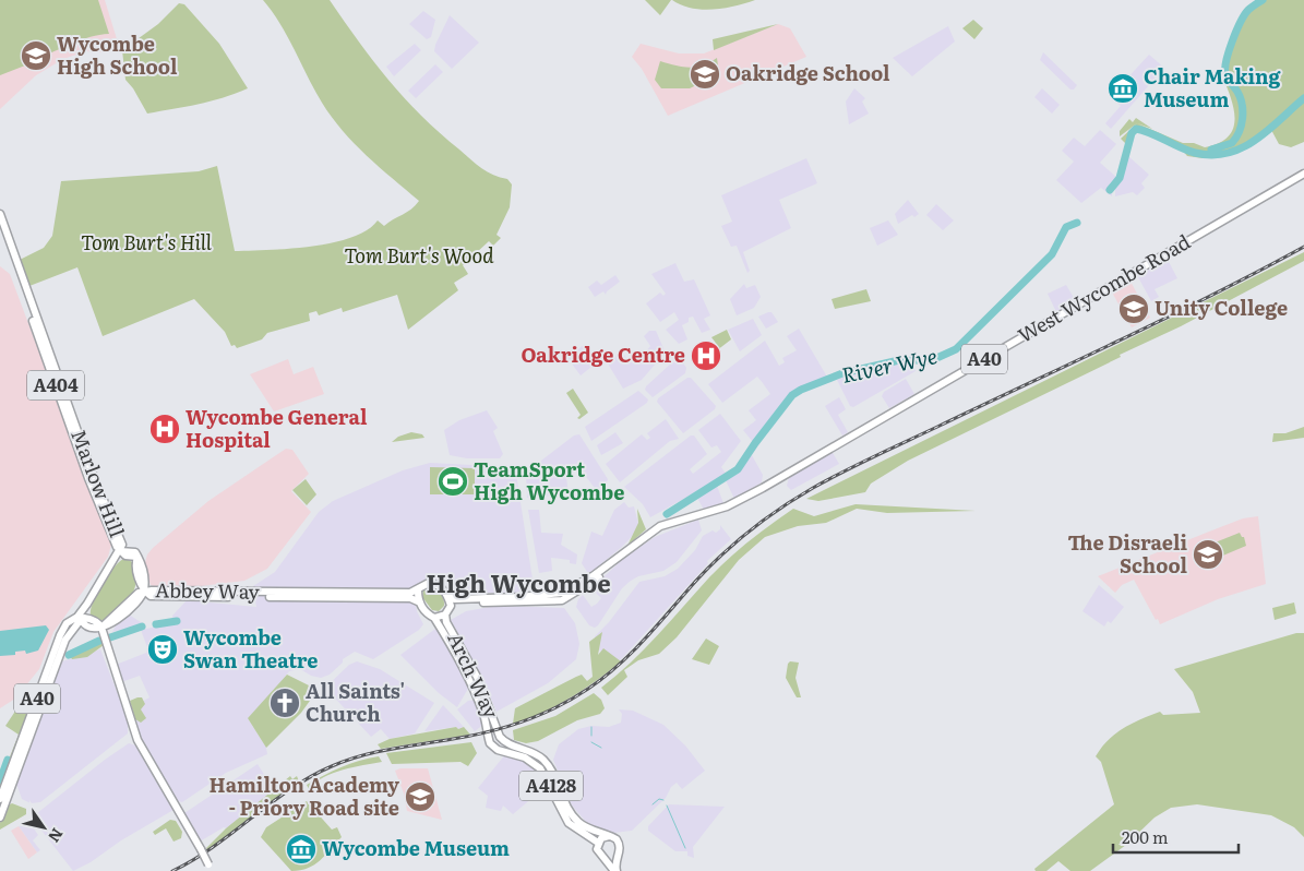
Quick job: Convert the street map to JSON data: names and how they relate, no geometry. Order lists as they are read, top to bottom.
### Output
{
  "streets": {
    "main road": [
      "West Wycombe Road",
      "A40",
      "A404",
      "Marlow Hill",
      "Abbey Way",
      "Arch Way",
      "A4128"
    ]
  },
  "crossings": [
    ["West Wycombe Road", "A40"],
    ["A40", "Abbey Way"],
    ["A40", "Arch Way"],
    ["Abbey Way", "Arch Way"]
  ],
  "districts": ["High Wycombe"],
  "water": ["River Wye"],
  "parks": ["Tom Burt's Hill", "Tom Burt's Wood"],
  "places": {
    "school or university": [
      "Wycombe High School",
      "Oakridge School",
      "Unity College",
      "The Disraeli School",
      "Hamilton Academy - Priory Road site"
    ],
    "museum": ["Chair Making Museum", "Wycombe Museum"],
    "hospital": ["Oakridge Centre", "Wycombe General Hospital"],
    "sports": ["TeamSport High Wycombe"],
    "theatre": ["Wycombe Swan Theatre"],
    "church": ["All Saints' Church"]
  },
  "scale_bar": "200 m",
  "north": "bottom right"
}
